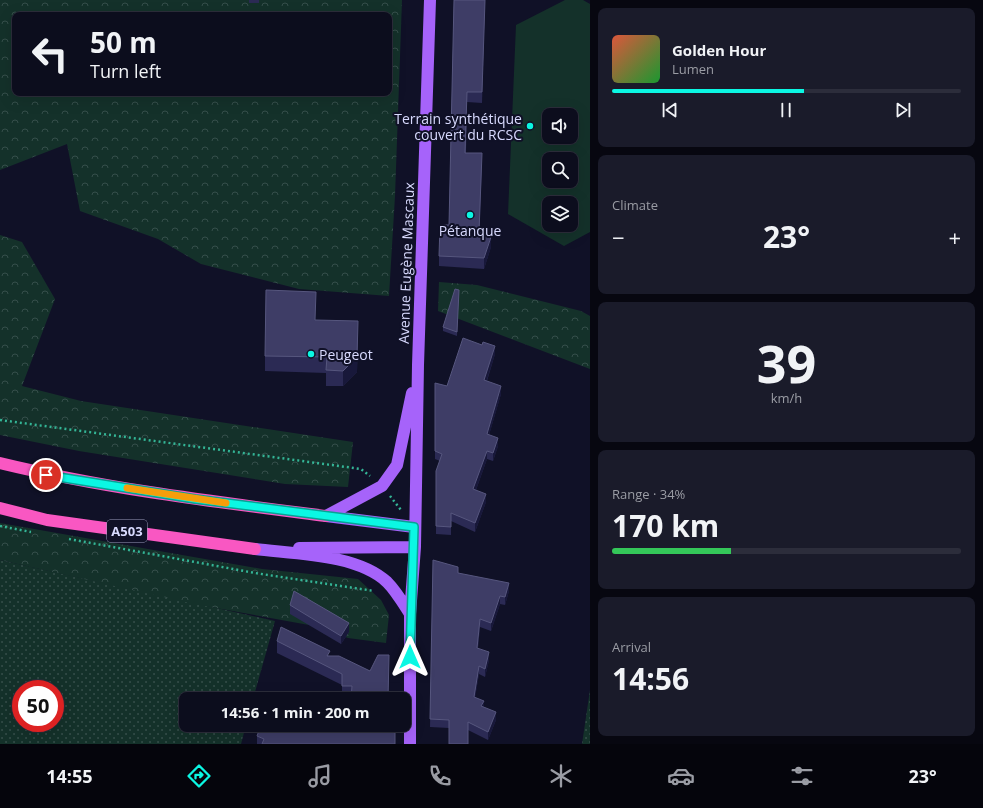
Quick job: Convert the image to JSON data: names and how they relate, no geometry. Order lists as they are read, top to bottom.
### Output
{
  "streets": {
    "highway": ["A503"],
    "main road": ["Avenue Eugène Mascaux"]
  },
  "crossings": [
    ["Avenue Eugène Mascaux", "A503"]
  ],
  "places": ["Terrain synthétique couvert du RCSC", "Pétanque", "Peugeot"],
  "page": {
    "turn": ["50 m", "Turn left"],
    "song": ["Golden Hour", "Lumen"],
    "tile": [
      "Climate",
      ["39", "km/h"],
      ["Range · 34%", "170 km"],
      ["Arrival", "14:56"]
    ],
    "heat": ["−", "23°", "+"],
    "limit": "50",
    "trip": "14:56 · 1 min · 200 m",
    "tabs": ["14:55", "23°"]
  }
}
